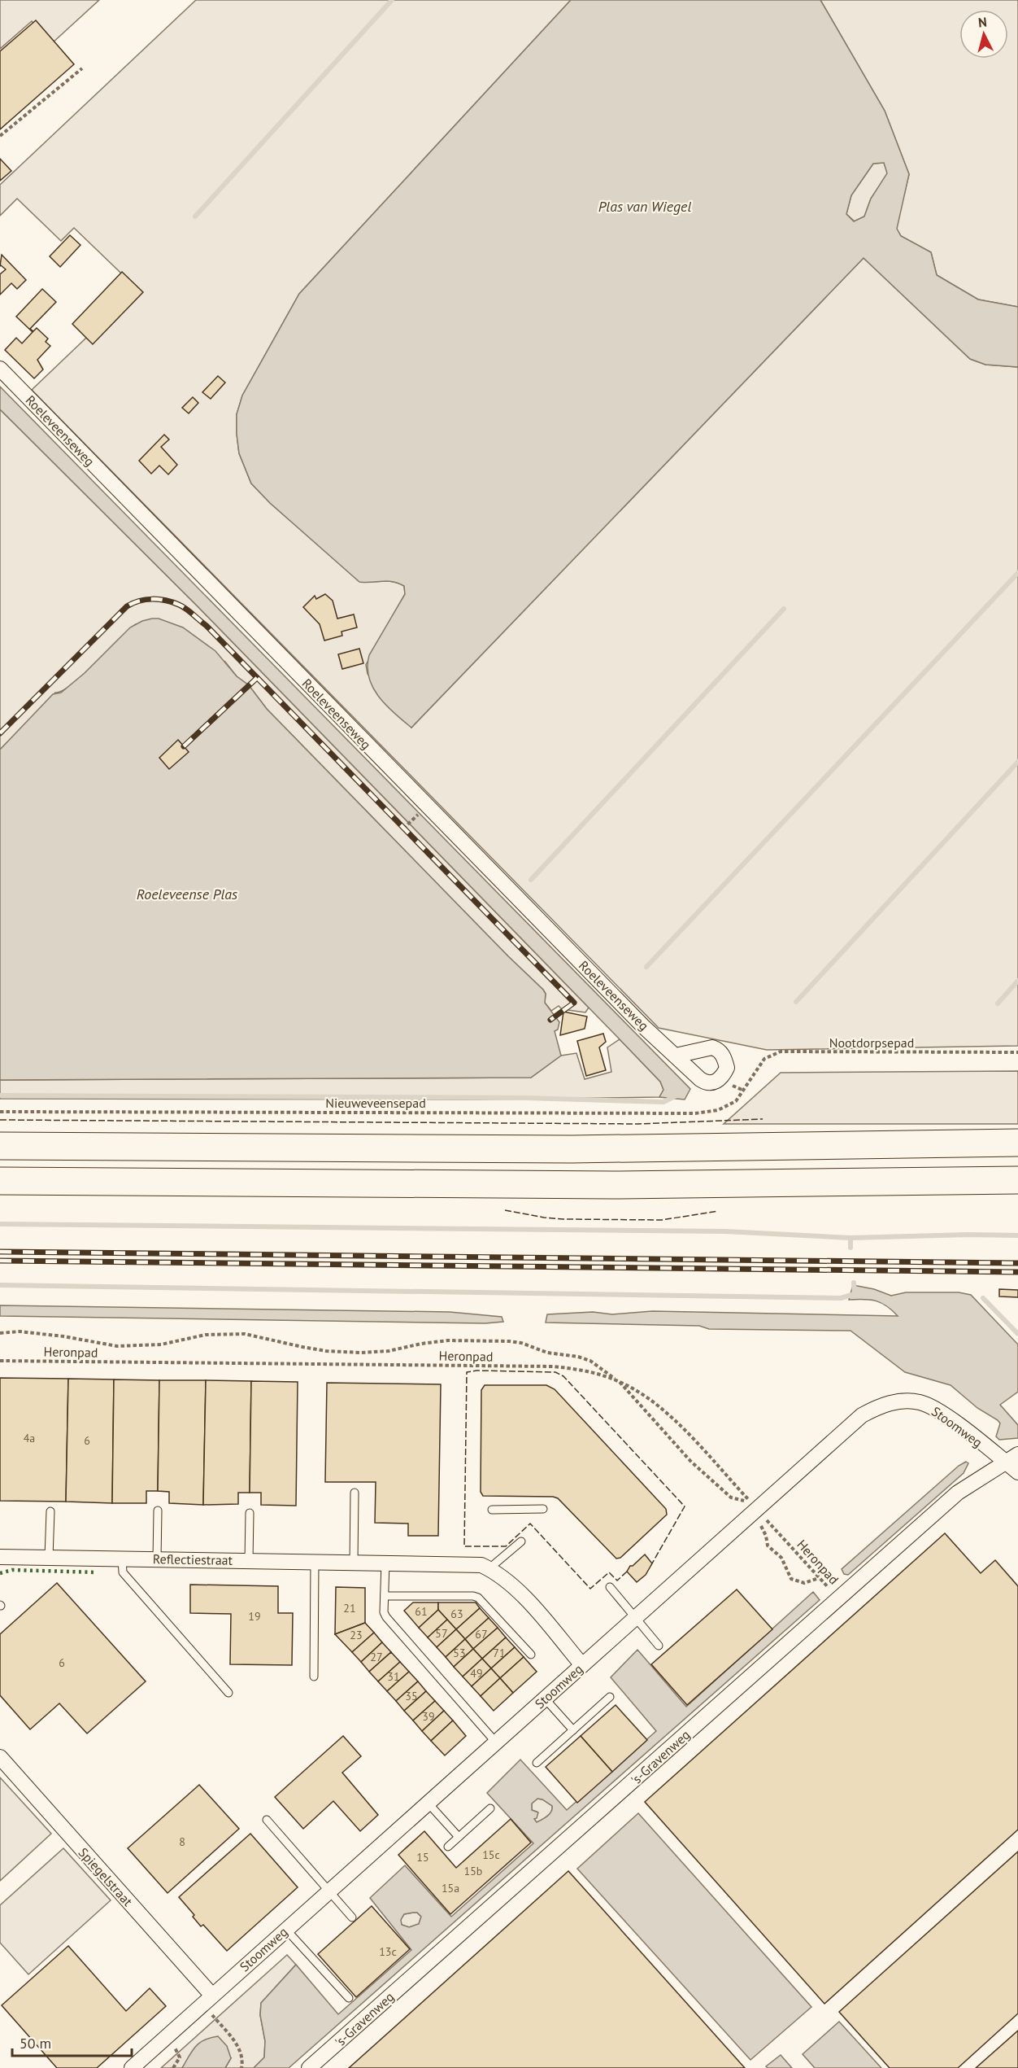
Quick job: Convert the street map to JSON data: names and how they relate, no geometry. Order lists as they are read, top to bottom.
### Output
{
  "streets": {
    "street": [
      "Roeleveenseweg",
      "Stoomweg",
      "Reflectiestraat",
      "'s-Gravenweg",
      "Spiegelstraat"
    ],
    "path": ["Nootdorpsepad", "Nieuweveensepad", "Heronpad"]
  },
  "crossings": [
    ["Nootdorpsepad", "Nieuweveensepad"],
    ["Heronpad", "Stoomweg"],
    ["Heronpad", "'s-Gravenweg"],
    ["Stoomweg", "Reflectiestraat"],
    ["Stoomweg", "'s-Gravenweg"],
    ["Stoomweg", "Spiegelstraat"]
  ],
  "water": ["Plas van Wiegel", "Roeleveense Plas"],
  "house_numbers": [
    "4a",
    "6",
    "21",
    "61",
    "63",
    "19",
    "57",
    "67",
    "23",
    "53",
    "71",
    "27",
    "6",
    "49",
    "31",
    "35",
    "39",
    "8",
    "15c",
    "15",
    "15b",
    "15a",
    "13c"
  ],
  "scale_bar": "50 m",
  "north": "top"
}
